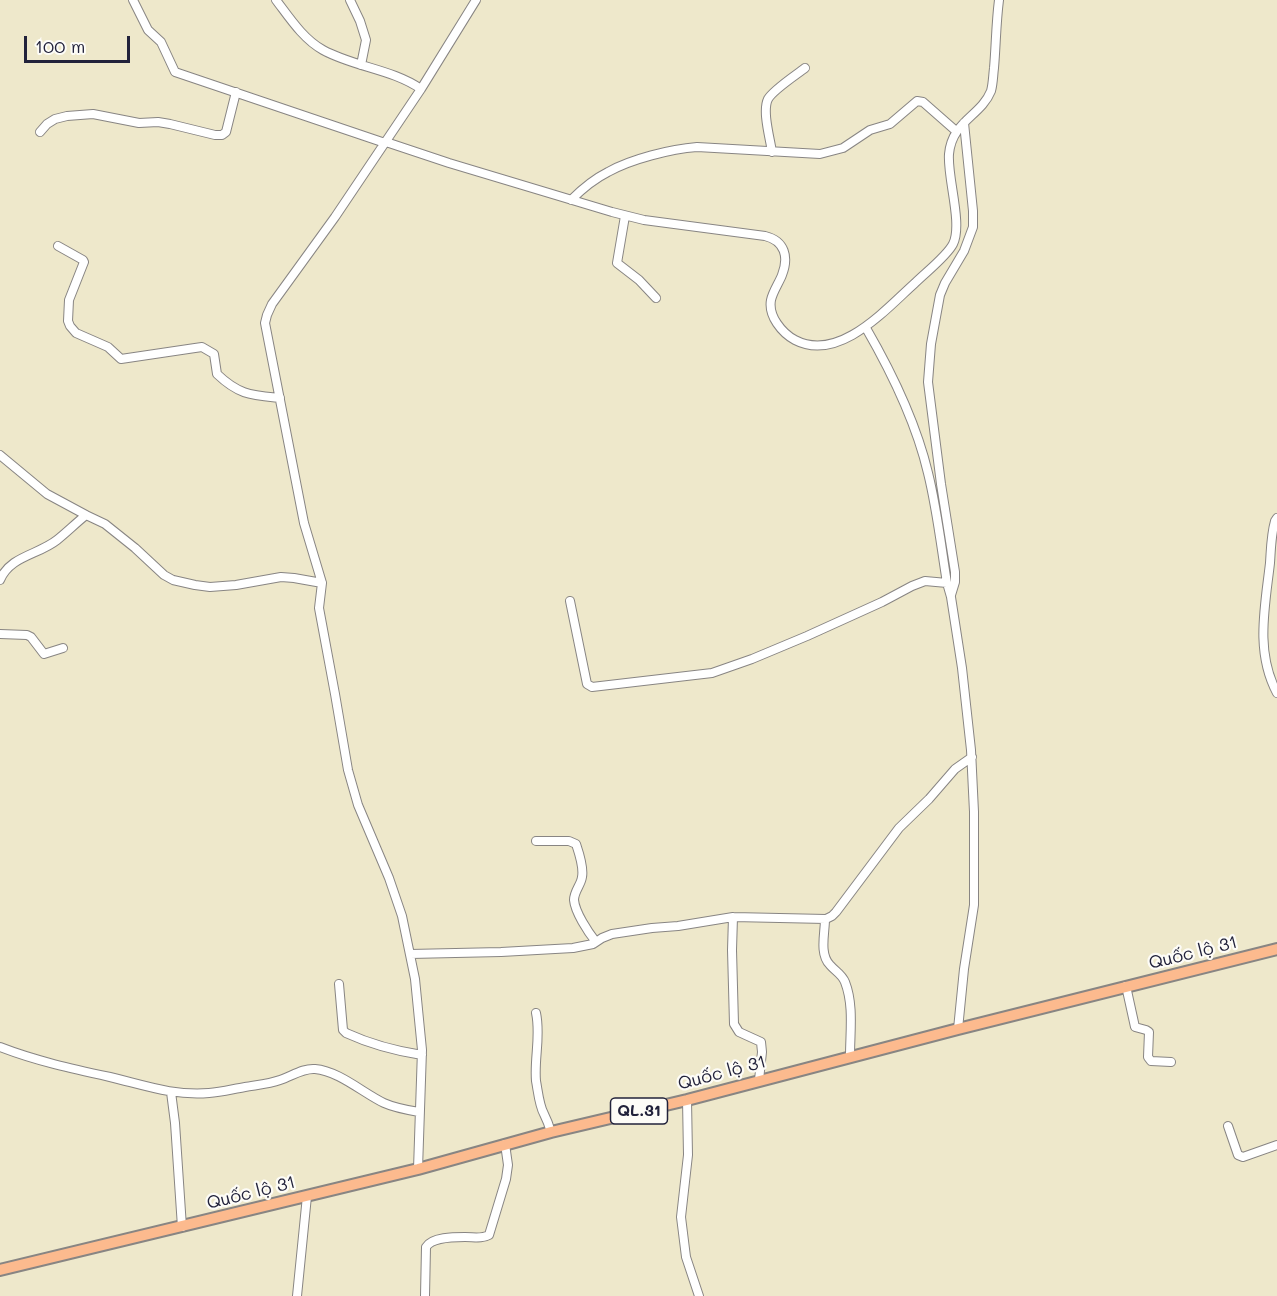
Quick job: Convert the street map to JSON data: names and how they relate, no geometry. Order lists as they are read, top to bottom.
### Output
{
  "streets": {
    "highway": ["Quốc lộ 31", "QL.31"]
  },
  "scale_bar": "100 m"
}
